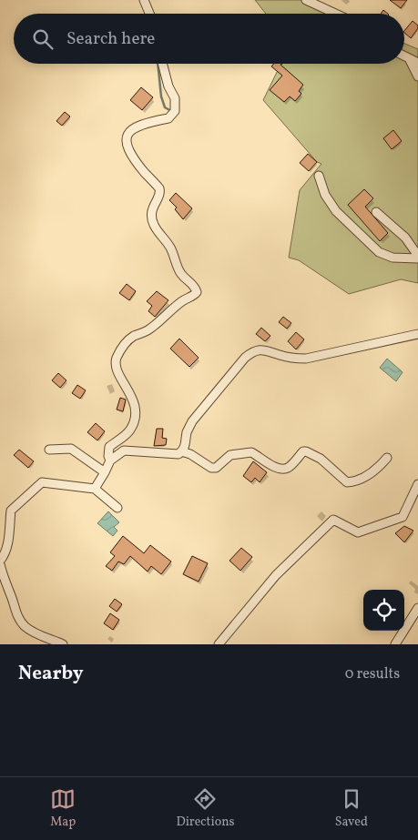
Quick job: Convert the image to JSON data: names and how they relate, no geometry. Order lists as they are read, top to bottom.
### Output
{
  "page": {
    "search": "Search here",
    "heading": ["Nearby", "0 results"],
    "nav": ["Map", "Directions", "Saved"]
  }
}
